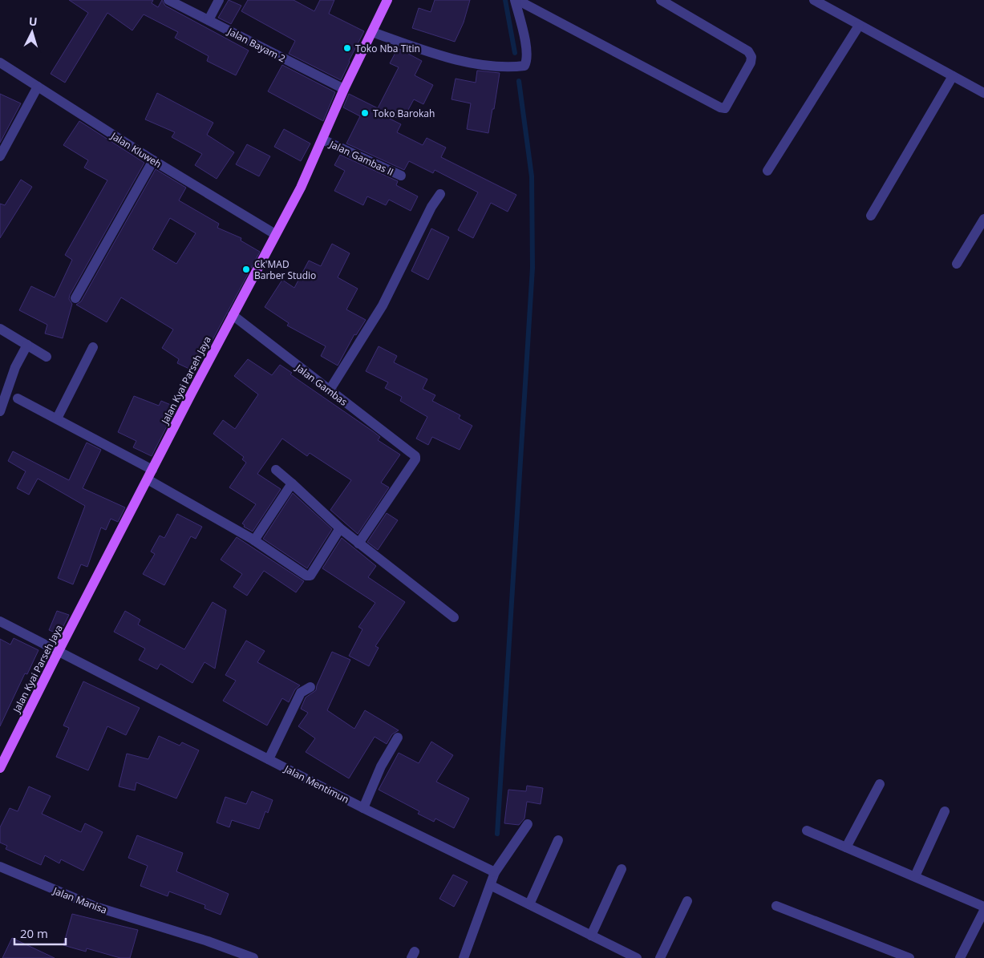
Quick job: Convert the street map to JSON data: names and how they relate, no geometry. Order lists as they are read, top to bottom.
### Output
{
  "streets": {
    "main road": ["Jalan Kyai Parseh Jaya"],
    "street": [
      "Jalan Bayam 2",
      "Jalan Kluweh",
      "Jalan Gambas II",
      "Jalan Gambas",
      "Jalan Mentimun",
      "Jalan Manisa"
    ]
  },
  "crossings": [
    ["Jalan Bayam 2", "Jalan Kyai Parseh Jaya"],
    ["Jalan Kluweh", "Jalan Kyai Parseh Jaya"],
    ["Jalan Gambas II", "Jalan Kyai Parseh Jaya"],
    ["Jalan Kyai Parseh Jaya", "Jalan Gambas"],
    ["Jalan Kyai Parseh Jaya", "Jalan Mentimun"]
  ],
  "places": ["Toko Nba Titin", "Toko Barokah", "Ck'MAD Barber Studio"],
  "scale_bar": "20 m",
  "north": "top"
}
